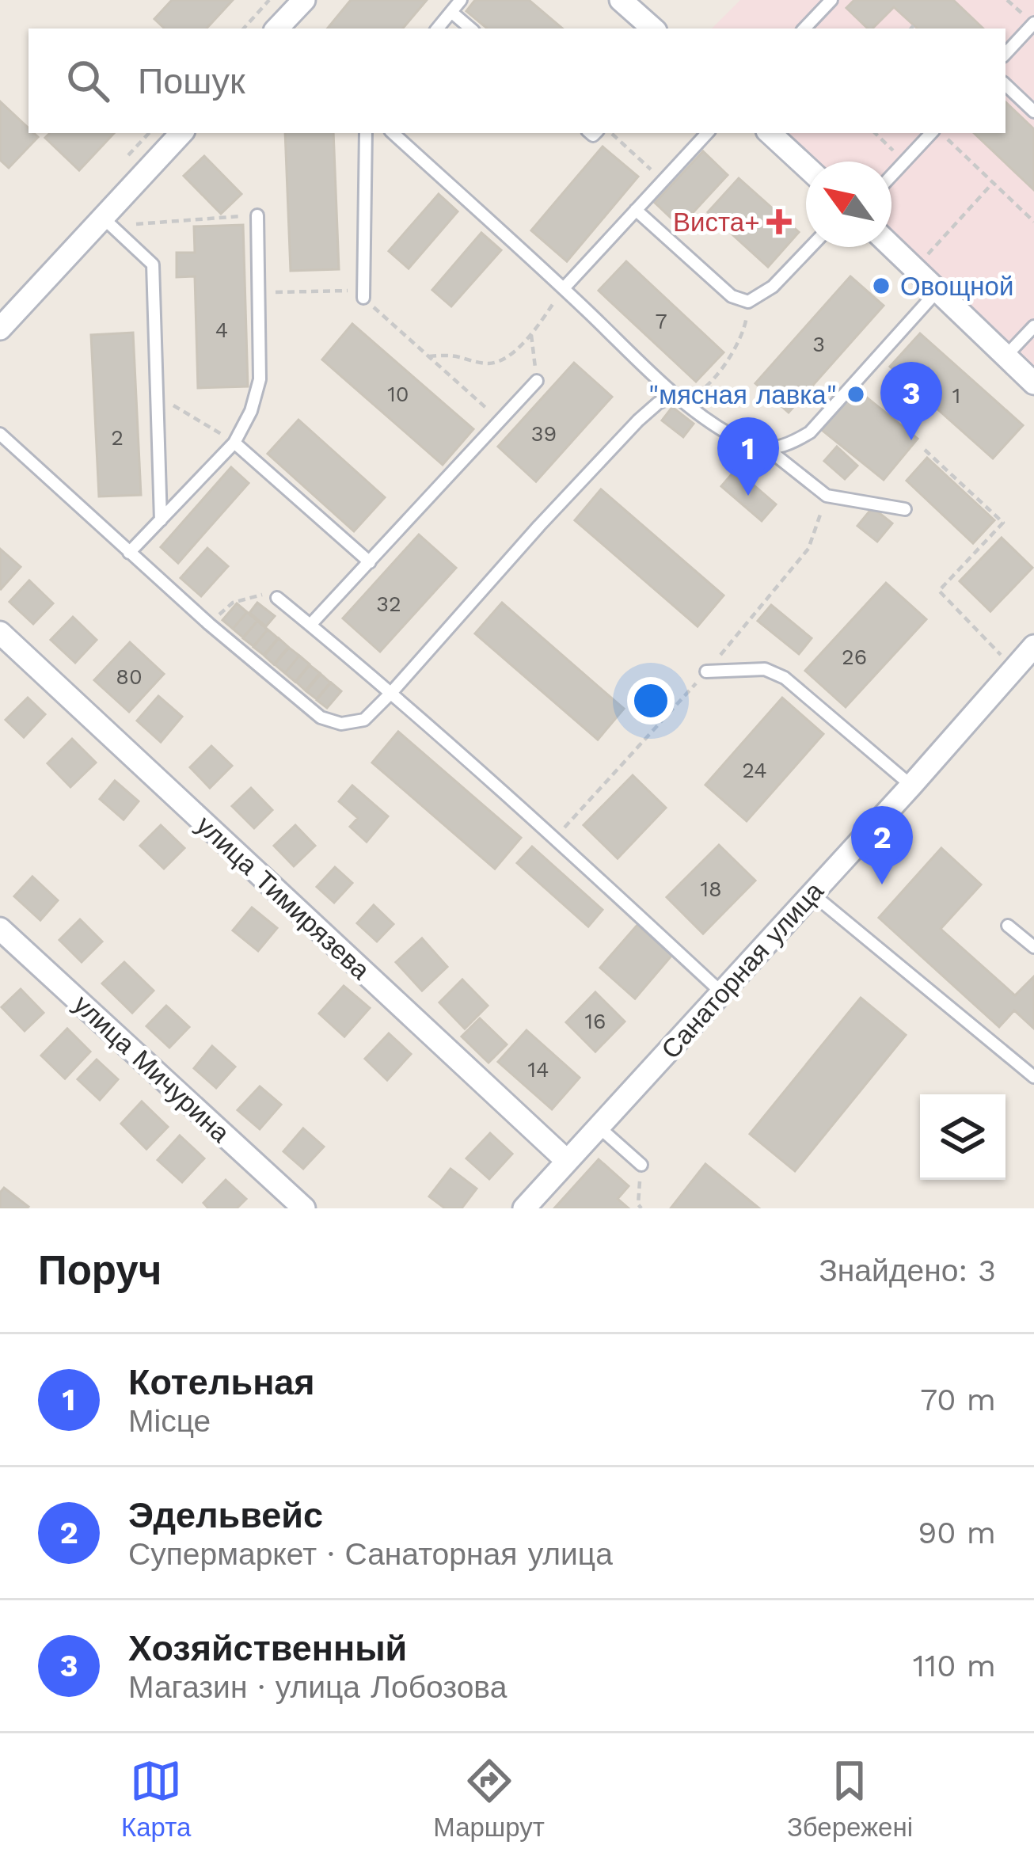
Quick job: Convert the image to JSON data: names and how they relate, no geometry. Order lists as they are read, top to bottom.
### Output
{
  "streets": {
    "street": ["улица Тимирязева", "Санаторная улица", "улица Мичурина"]
  },
  "crossings": [
    ["улица Тимирязева", "Санаторная улица"]
  ],
  "places": {
    "health": ["Виста+"],
    "other": ["Овощной", "\"мясная лавка\""]
  },
  "house_numbers": [
    "7",
    "4",
    "3",
    "10",
    "1",
    "39",
    "2",
    "32",
    "26",
    "80",
    "24",
    "18",
    "16",
    "14"
  ],
  "north": "top left",
  "page": {
    "search": "Пошук",
    "pins": ["3", "1", "2"],
    "heading": ["Поруч", "Знайдено: 3"],
    "list": [
      {
        "mark": "1",
        "name": "Котельная",
        "note": "Місце",
        "value": "70 m"
      },
      {
        "mark": "2",
        "name": "Эдельвейс",
        "note": "Супермаркет · Санаторная улица",
        "value": "90 m"
      },
      {
        "mark": "3",
        "name": "Хозяйственный",
        "note": "Магазин · улица Лобозова",
        "value": "110 m"
      }
    ],
    "nav": ["Карта", "Маршрут", "Збережені"]
  }
}
